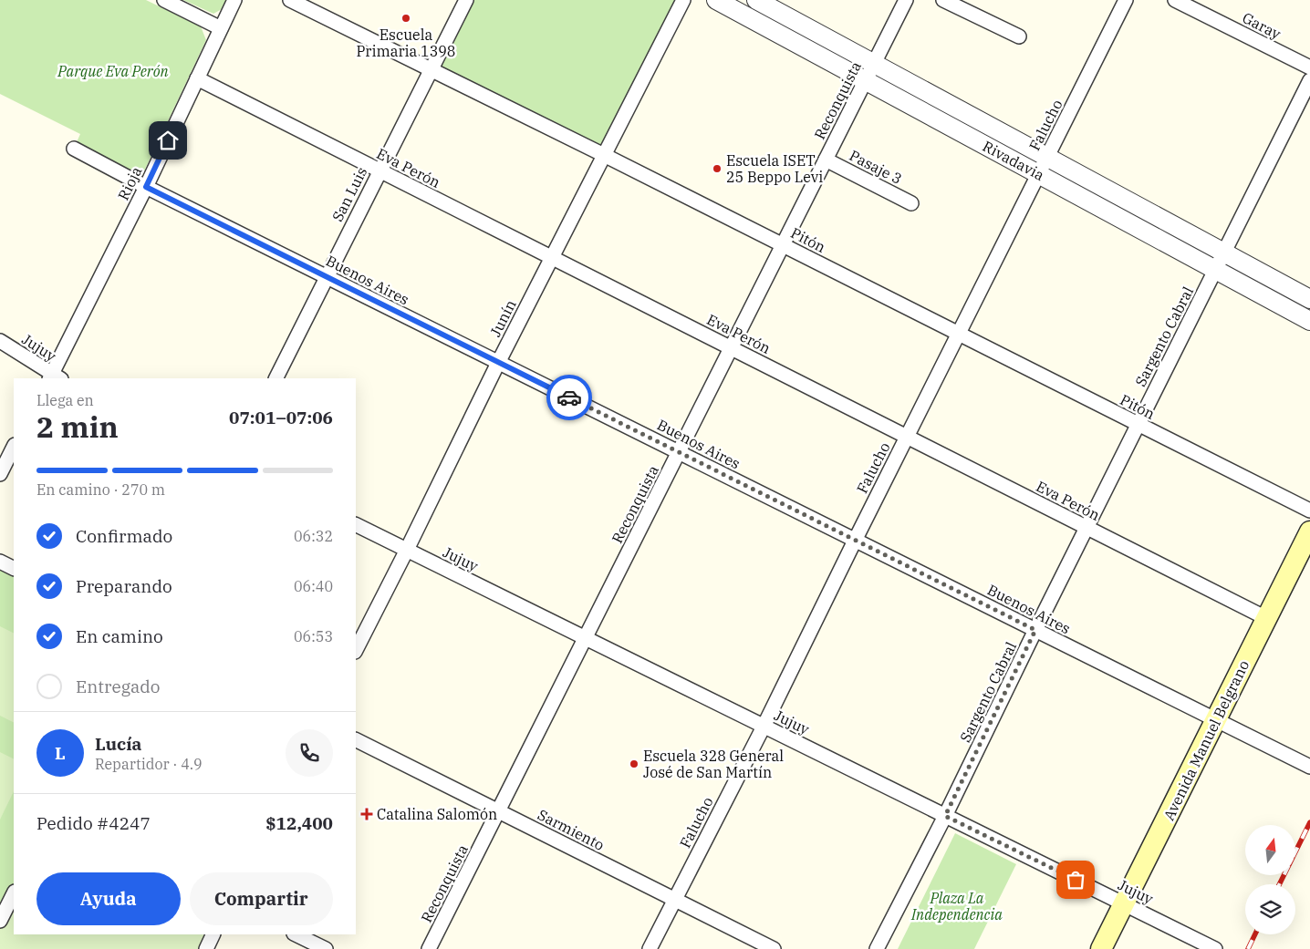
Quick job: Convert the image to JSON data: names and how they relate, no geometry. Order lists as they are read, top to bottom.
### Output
{
  "streets": {
    "main road": ["Avenida Manuel Belgrano"],
    "street": [
      "Garay",
      "Reconquista",
      "Falucho",
      "Rivadavia",
      "Pasaje 3",
      "Eva Perón",
      "Rioja",
      "San Luis",
      "Pitón",
      "Buenos Aires",
      "Junín",
      "Sargento Cabral",
      "Jujuy",
      "Sarmiento"
    ]
  },
  "crossings": [
    ["Reconquista", "Rivadavia"],
    ["Reconquista", "Pasaje 3"],
    ["Reconquista", "Eva Perón"],
    ["Reconquista", "Pitón"],
    ["Reconquista", "Buenos Aires"],
    ["Reconquista", "Jujuy"],
    ["Reconquista", "Sarmiento"],
    ["Falucho", "Rivadavia"],
    ["Falucho", "Eva Perón"],
    ["Falucho", "Pitón"],
    ["Falucho", "Buenos Aires"],
    ["Falucho", "Jujuy"],
    ["Falucho", "Sarmiento"],
    ["Rivadavia", "Sargento Cabral"],
    ["Eva Perón", "Rioja"],
    ["Eva Perón", "San Luis"],
    ["Eva Perón", "Junín"],
    ["Eva Perón", "Sargento Cabral"],
    ["Eva Perón", "Avenida Manuel Belgrano"],
    ["Rioja", "Buenos Aires"],
    ["Rioja", "Jujuy"],
    ["San Luis", "Pitón"],
    ["San Luis", "Buenos Aires"],
    ["Pitón", "Junín"],
    ["Pitón", "Sargento Cabral"],
    ["Buenos Aires", "Junín"],
    ["Buenos Aires", "Sargento Cabral"],
    ["Buenos Aires", "Avenida Manuel Belgrano"],
    ["Junín", "Jujuy"],
    ["Sargento Cabral", "Jujuy"],
    ["Jujuy", "Avenida Manuel Belgrano"]
  ],
  "parks": ["Parque Eva Perón", "Plaza La Independencia"],
  "places": {
    "other": ["Escuela Primaria 1398", "Escuela ISET 25 Beppo Levi", "Escuela 328 General José de San Martín"],
    "health": ["Catalina Salomón"]
  },
  "north": "top",
  "page": {
    "heading": ["2 min", "Llega en", "07:01–07:06"],
    "panel": [
      "Lucía",
      "Repartidor · 4.9",
      "Pedido #4247",
      "$12,400"
    ],
    "bar": "En camino · 270 m",
    "list": [
      ["Confirmado", "06:32"],
      ["Preparando", "06:40"],
      ["En camino", "06:53"],
      "Entregado"
    ],
    "round": "L",
    "buttons": ["Ayuda", "Compartir"]
  }
}
